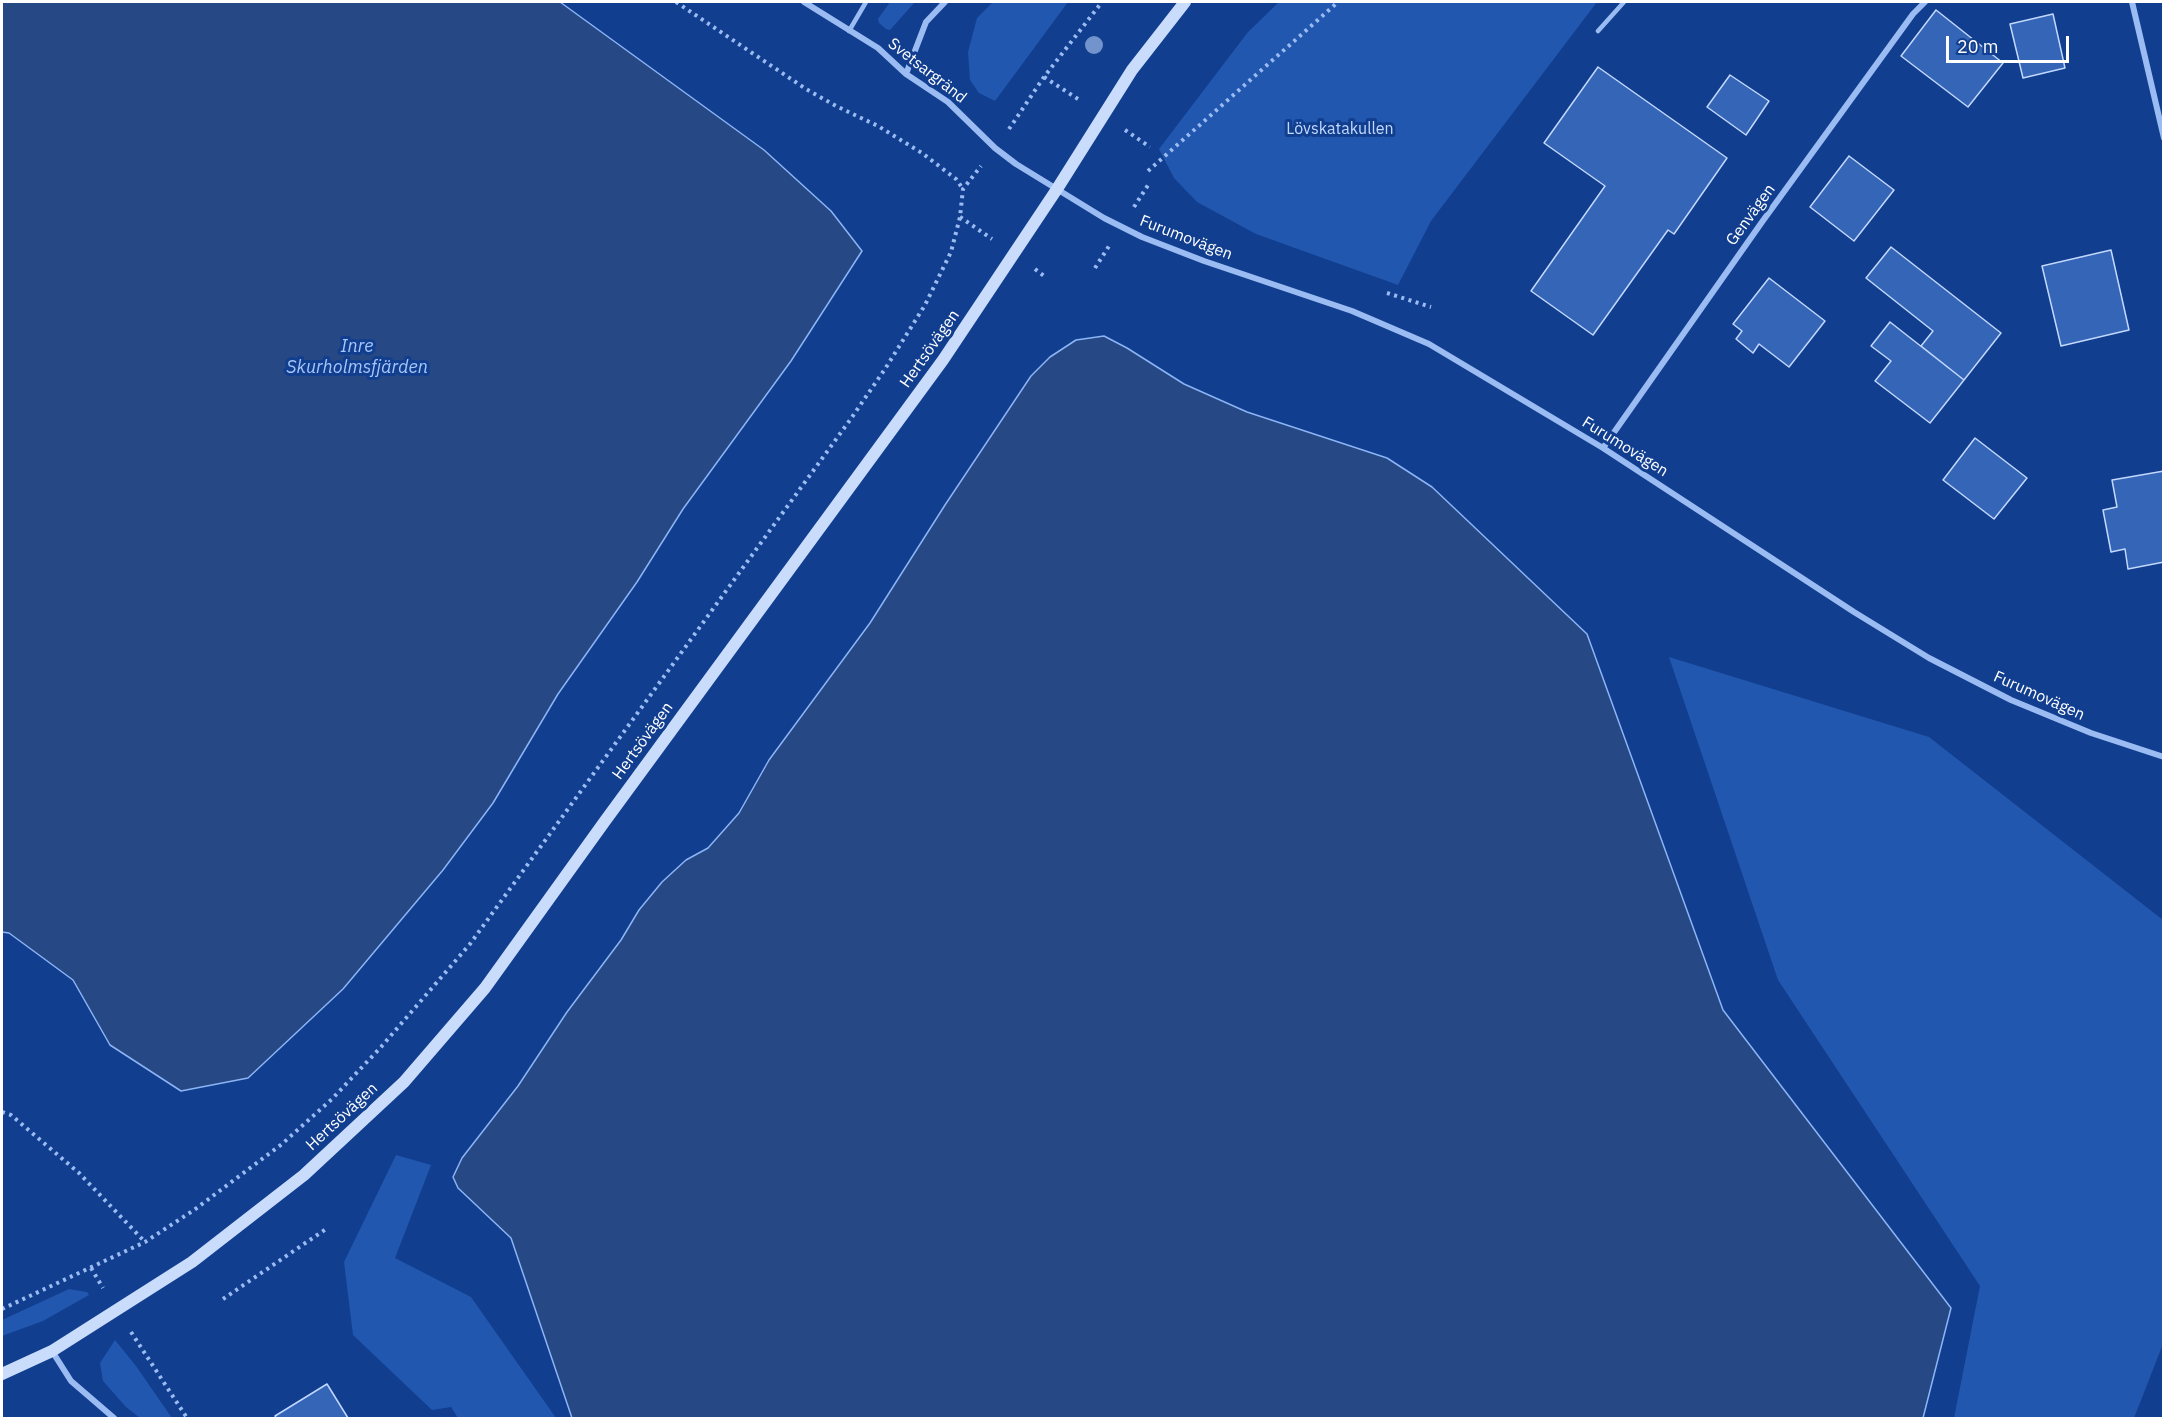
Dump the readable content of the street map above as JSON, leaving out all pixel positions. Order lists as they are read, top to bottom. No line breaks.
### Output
{"streets":{"main road":["Hertsövägen"],"street":["Svetsargränd","Genvägen","Furumovägen"]},"crossings":[["Svetsargränd","Furumovägen"],["Svetsargränd","Hertsövägen"],["Genvägen","Furumovägen"],["Furumovägen","Hertsövägen"]],"water":["Inre Skurholmsfjärden"],"parks":["Lövskatakullen"],"scale_bar":"20 m"}
